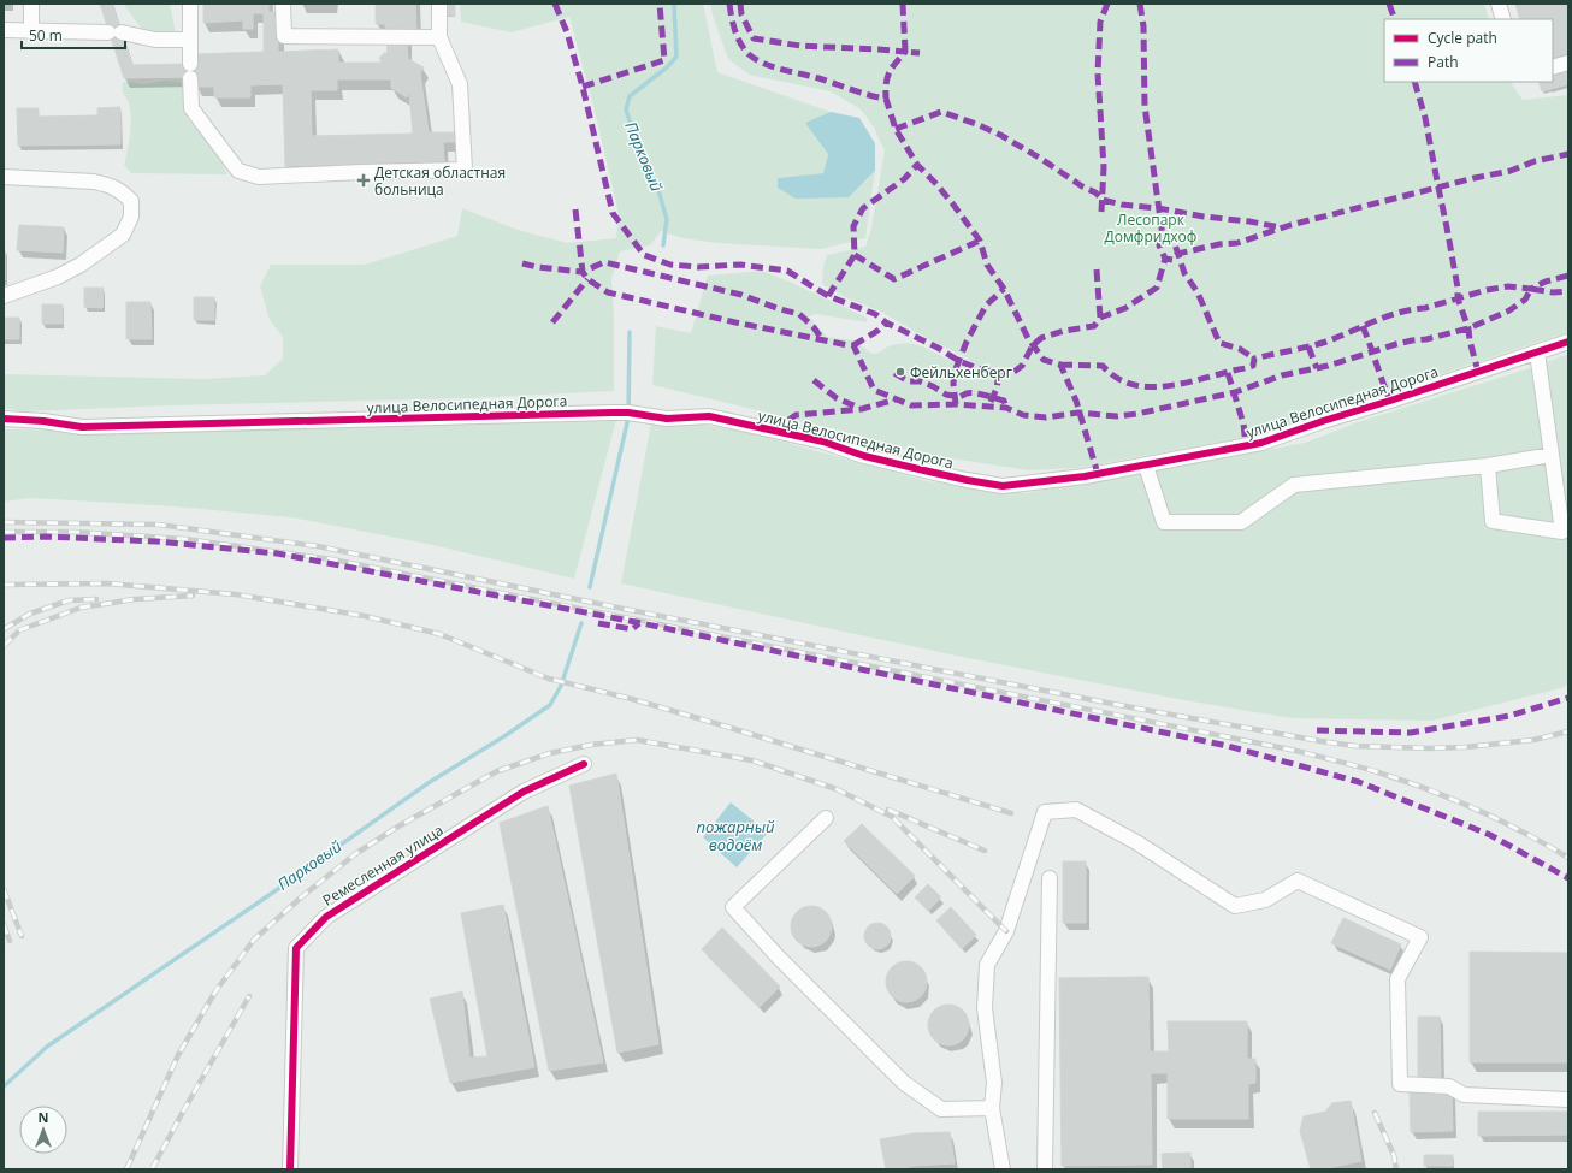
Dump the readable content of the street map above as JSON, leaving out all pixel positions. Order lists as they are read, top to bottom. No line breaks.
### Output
{"streets":{"street":["улица Велосипедная Дорога","Ремесленная улица"]},"water":["Парковый","пожарный водоём"],"parks":["Лесопарк Домфридхоф"],"places":{"health":["Детская областная больница"],"other":["Фейльхенберг"]},"legend":["Cycle path","Path"],"scale_bar":"50 m","north":"top"}
